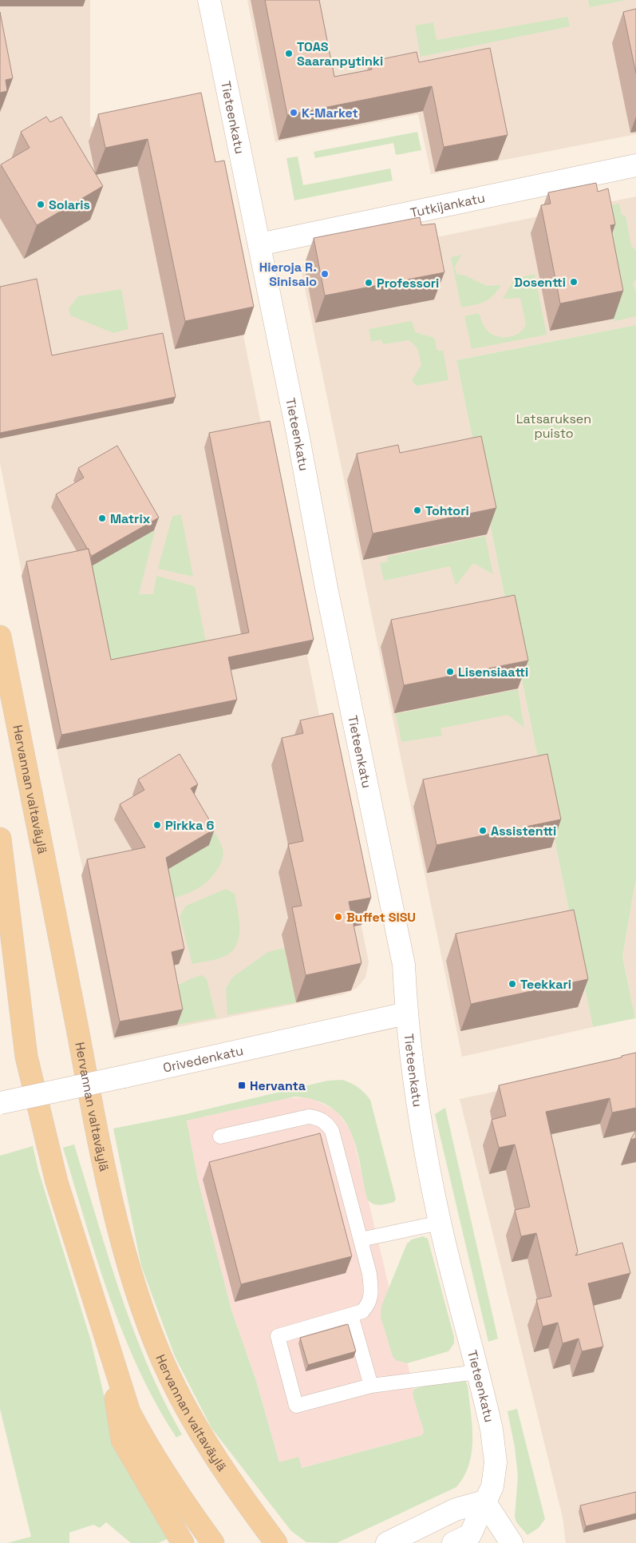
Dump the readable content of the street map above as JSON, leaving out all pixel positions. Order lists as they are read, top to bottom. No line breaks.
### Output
{"streets":{"main road":["Hervannan valtaväylä"],"street":["Tieteenkatu","Tutkijankatu","Orivedenkatu"]},"crossings":[["Tieteenkatu","Tutkijankatu"],["Tieteenkatu","Orivedenkatu"]],"parks":["Latsaruksen puisto"],"places":{"other":["TOAS Saaranpytinki","K-Market","Solaris","Hieroja R. Sinisalo","Dosentti","Professori","Tohtori","Matrix","Lisensiaatti","Pirkka 6","Assistentti","Buffet SISU","Teekkari"],"transit":["Hervanta"]}}
